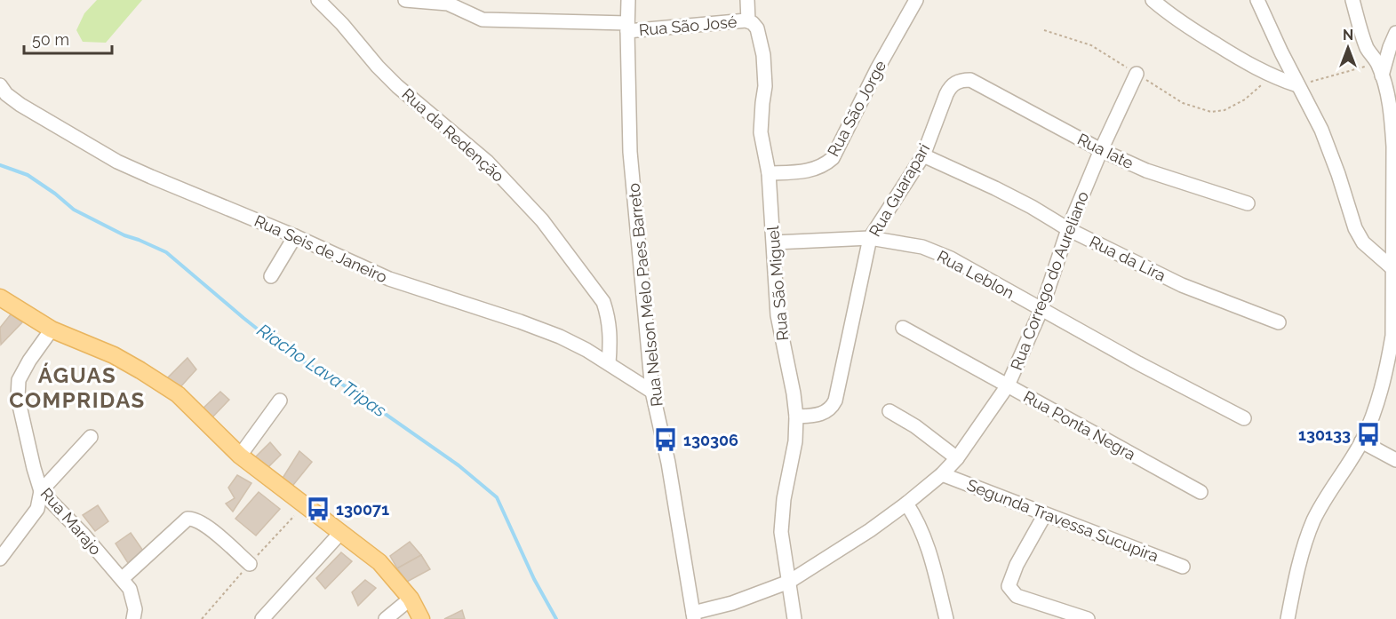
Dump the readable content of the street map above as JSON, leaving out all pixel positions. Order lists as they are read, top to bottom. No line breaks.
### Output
{"streets":{"street":["Rua São José","Rua São Jorge","Rua da Redenção","Rua Iate","Rua Guarapari","Rua Seis de Janeiro","Rua da Lira","Rua Leblon","Rua Corrego do Aureliano","Rua São Miguel","Rua Nelson Melo Paes Barreto","Rua Ponta Negra","Segunda Travessa Sucupira","Rua Marajo"]},"crossings":[["Rua São José","Rua São Miguel"],["Rua São José","Rua Nelson Melo Paes Barreto"],["Rua São Jorge","Rua São Miguel"],["Rua da Redenção","Rua Seis de Janeiro"],["Rua Iate","Rua Guarapari"],["Rua Iate","Rua Corrego do Aureliano"],["Rua Guarapari","Rua da Lira"],["Rua Guarapari","Rua Leblon"],["Rua Guarapari","Rua São Miguel"],["Rua Seis de Janeiro","Rua Nelson Melo Paes Barreto"],["Rua da Lira","Rua Corrego do Aureliano"],["Rua Leblon","Rua Corrego do Aureliano"],["Rua Leblon","Rua São Miguel"],["Rua Corrego do Aureliano","Rua São Miguel"],["Rua Corrego do Aureliano","Rua Nelson Melo Paes Barreto"],["Rua Corrego do Aureliano","Rua Ponta Negra"],["Rua Corrego do Aureliano","Segunda Travessa Sucupira"]],"districts":["ÁGUAS COMPRIDAS"],"water":["Riacho Lava Tripas"],"places":{"bus stop":["130133","130306","130071"]},"scale_bar":"50 m","north":"top"}
